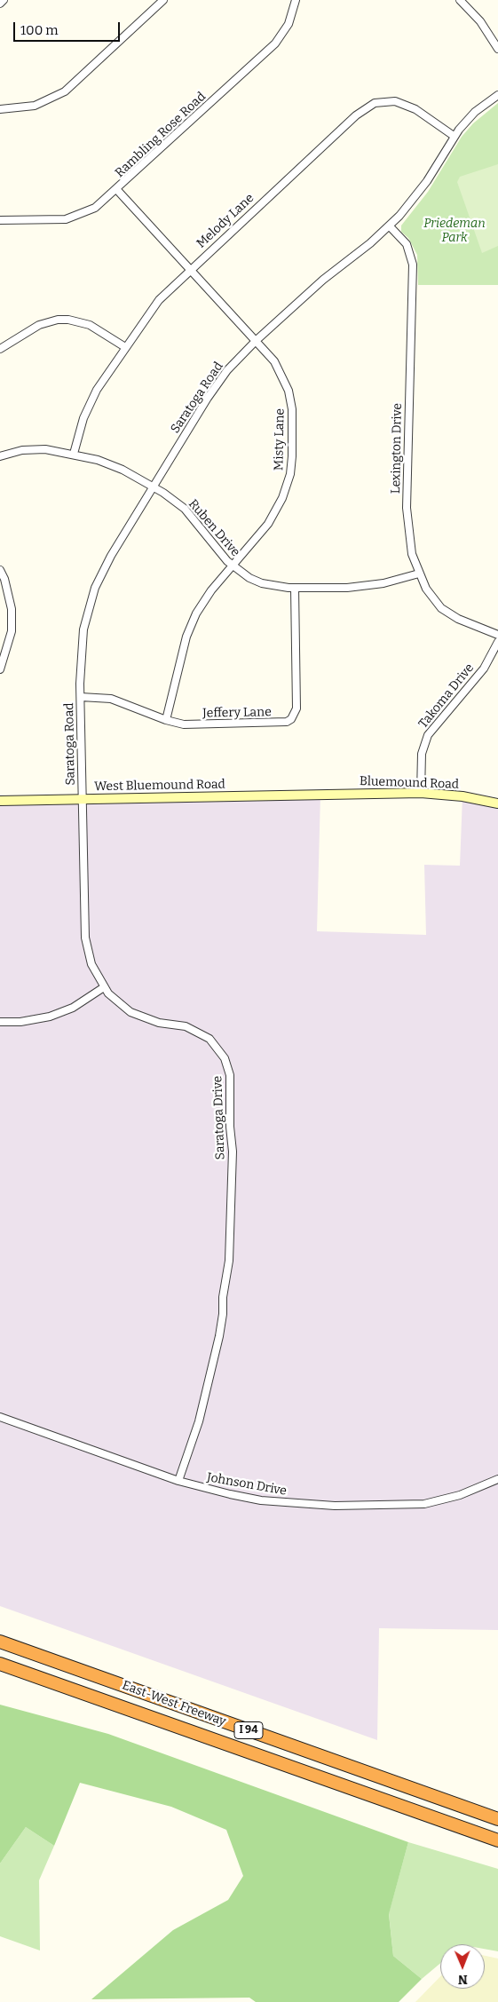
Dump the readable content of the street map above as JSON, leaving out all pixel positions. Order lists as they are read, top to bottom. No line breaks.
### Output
{"streets":{"highway":["East-West Freeway","I 94"],"main road":["Bluemound Road","West Bluemound Road"],"street":["Rambling Rose Road","Melody Lane","Saratoga Road","Misty Lane","Lexington Drive","Ruben Drive","Takoma Drive","Jeffery Lane","Saratoga Drive","Johnson Drive"]},"crossings":[["Rambling Rose Road","Misty Lane"],["Melody Lane","Saratoga Road"],["Melody Lane","Misty Lane"],["Melody Lane","Ruben Drive"],["Saratoga Road","Misty Lane"],["Saratoga Road","Lexington Drive"],["Saratoga Road","Ruben Drive"],["Saratoga Road","Jeffery Lane"],["Saratoga Road","West Bluemound Road"],["Saratoga Road","Saratoga Drive"],["Misty Lane","Ruben Drive"],["Misty Lane","Jeffery Lane"],["Lexington Drive","Ruben Drive"],["Ruben Drive","Jeffery Lane"],["Takoma Drive","Bluemound Road"],["Bluemound Road","West Bluemound Road"],["West Bluemound Road","Saratoga Drive"],["Saratoga Drive","Johnson Drive"]],"parks":["Priedeman Park"],"scale_bar":"100 m","north":"bottom"}
